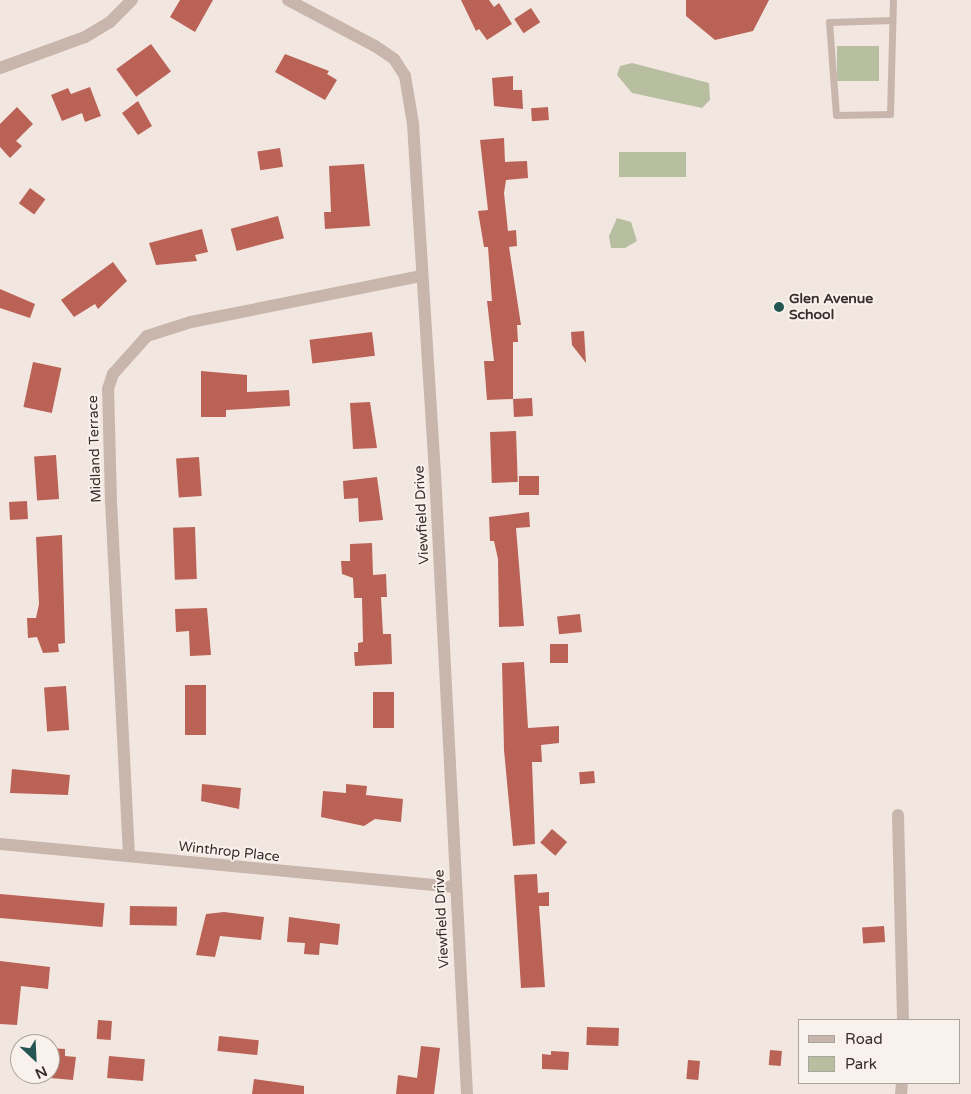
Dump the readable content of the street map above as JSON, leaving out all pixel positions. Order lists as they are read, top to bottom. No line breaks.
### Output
{"streets":{"street":["Midland Terrace","Viewfield Drive","Winthrop Place"]},"crossings":[["Midland Terrace","Viewfield Drive"],["Midland Terrace","Winthrop Place"],["Viewfield Drive","Winthrop Place"]],"places":["Glen Avenue School"],"legend":["Road","Park"],"north":"bottom right"}
